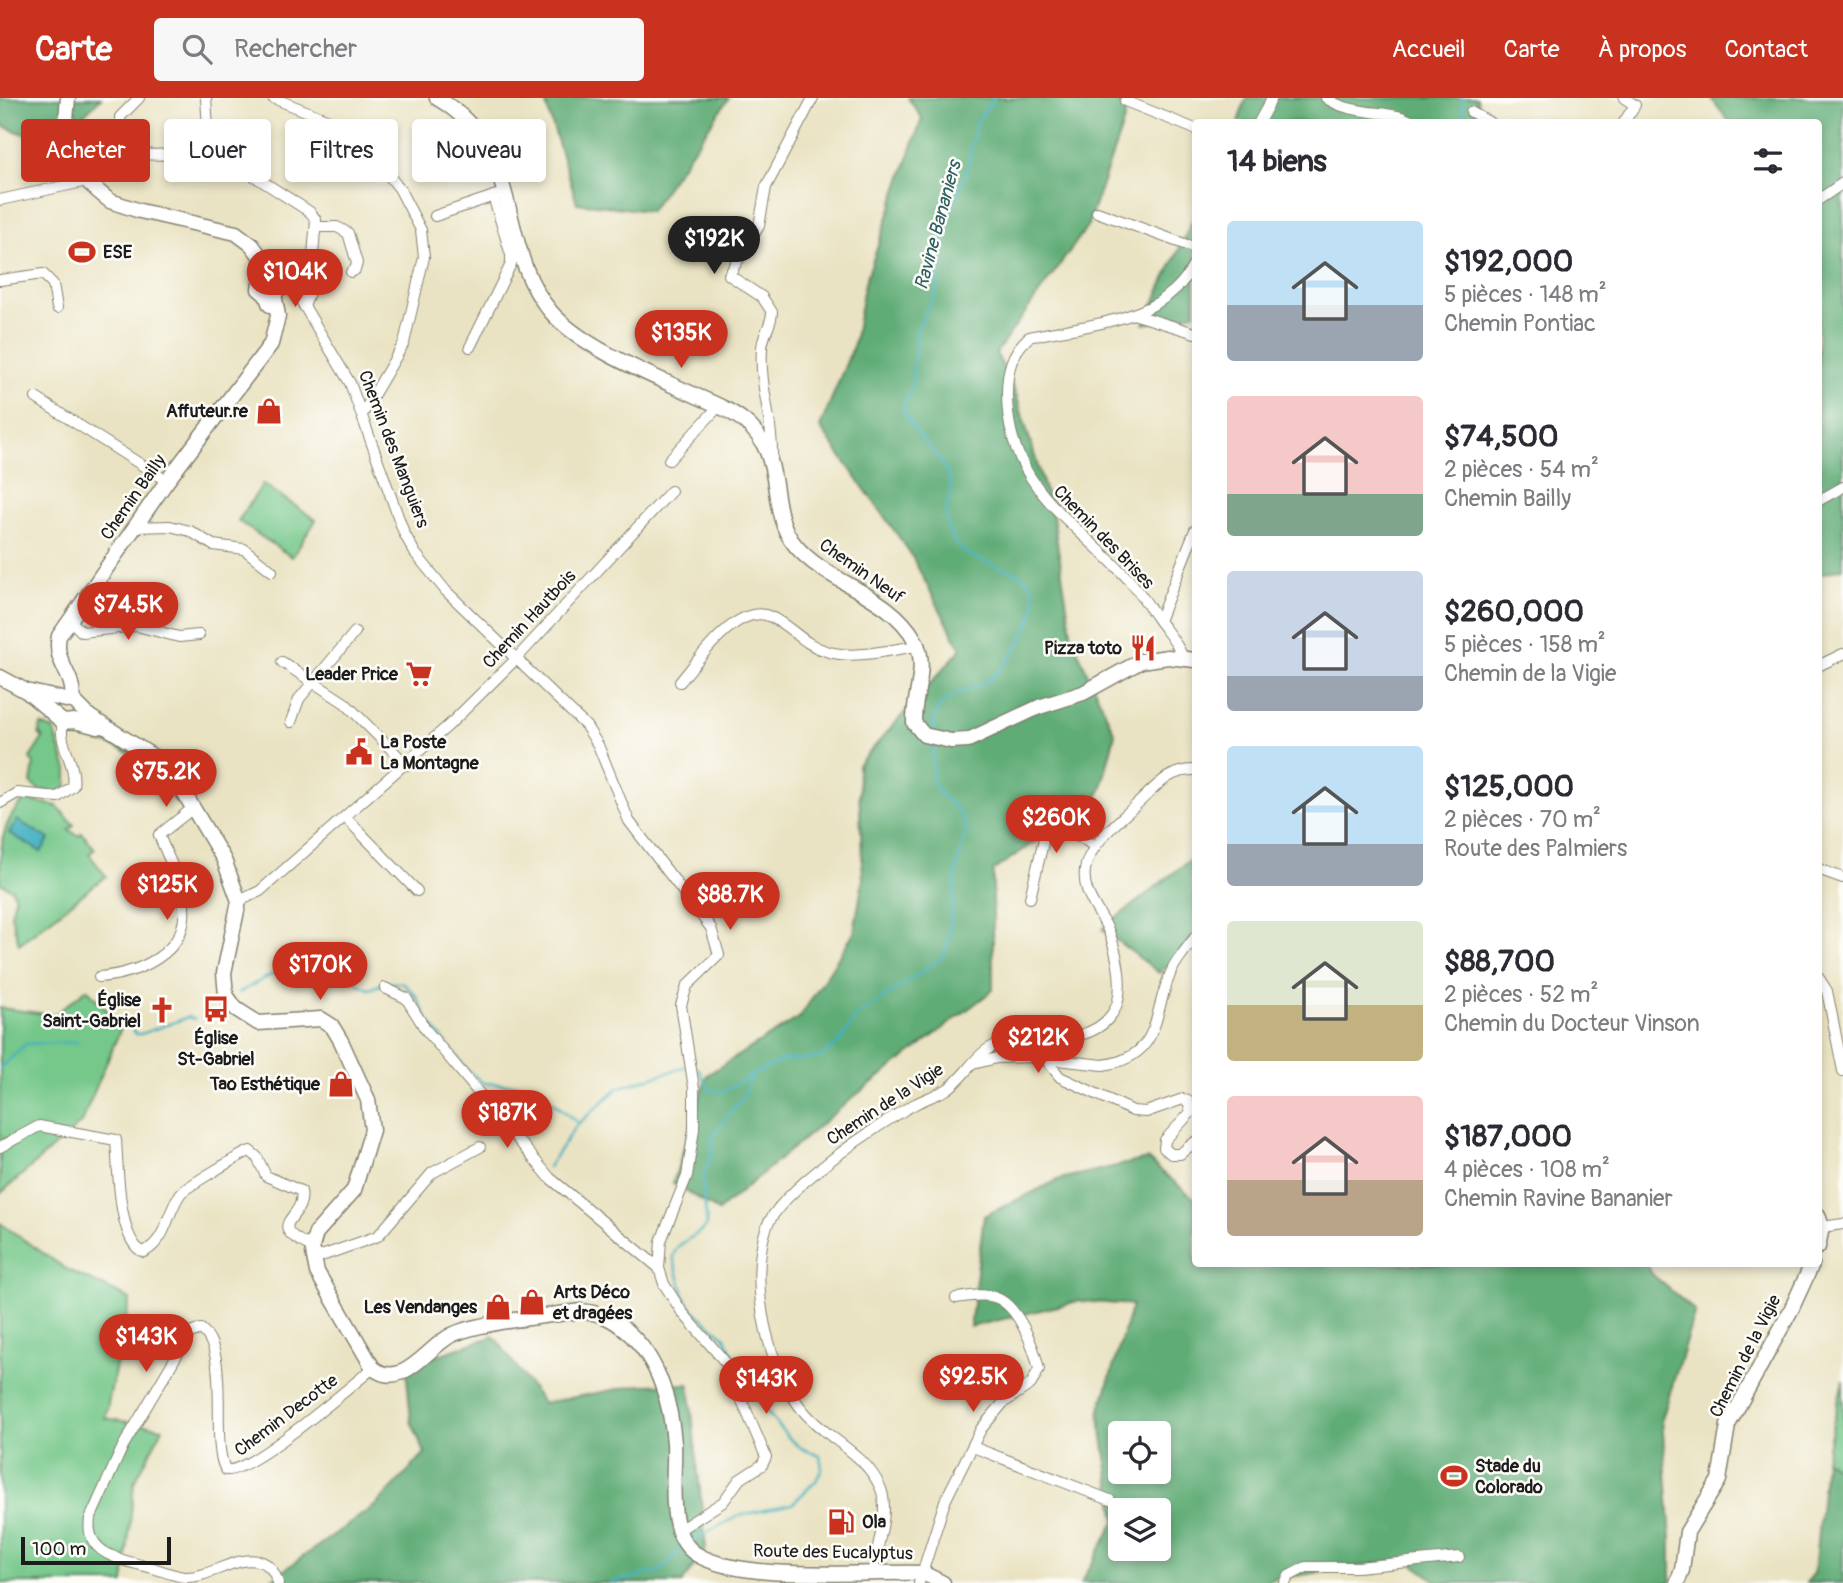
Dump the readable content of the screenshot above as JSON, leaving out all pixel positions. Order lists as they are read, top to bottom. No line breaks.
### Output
{"streets":{"street":["Chemin des Manguiers","Chemin Bailly","Chemin des Brises","Chemin Neuf","Chemin Hautbois","Chemin de la Vigie","Chemin Decotte","Route des Eucalyptus"]},"crossings":[["Chemin des Manguiers","Chemin Bailly"],["Chemin des Manguiers","Chemin Hautbois"],["Chemin de la Vigie","Route des Eucalyptus"]],"water":["Ravine Bananiers"],"places":{"sports":["ESE","Stade du Colorado"],"shop":["Affuteur.re","Tao Esthétique","Arts Déco et dragées","Les Vendanges"],"restaurant":["Pizza toto"],"supermarket":["Leader Price"],"public building":["La Poste La Montagne"],"bus stop":["Église St-Gabriel"],"church":["Église Saint-Gabriel"],"fuel station":["Ola"]},"scale_bar":"100 m","page":{"header":"Carte","search":"Rechercher","nav":["Accueil","Carte","À propos","Contact"],"chip":["Acheter","Louer","Filtres","Nouveau"],"heading":"14 biens","list":[{"name":"$192,000","note":"5 pièces · 148 m² · Chemin Pontiac"},{"name":"$74,500","note":"2 pièces · 54 m² · Chemin Bailly"},{"name":"$260,000","note":"5 pièces · 158 m² · Chemin de la Vigie"},{"name":"$125,000","note":"2 pièces · 70 m² · Route des Palmiers"},{"name":"$88,700","note":"2 pièces · 52 m² · Chemin du Docteur Vinson"},{"name":"$187,000","note":"4 pièces · 108 m² · Chemin Ravine Bananier"}],"price":["$192K","$104K","$135K","$74.5K","$75.2K","$260K","$125K","$88.7K","$170K","$212K","$187K","$143K","$92.5K","$143K"],"scale":"100 m"}}
